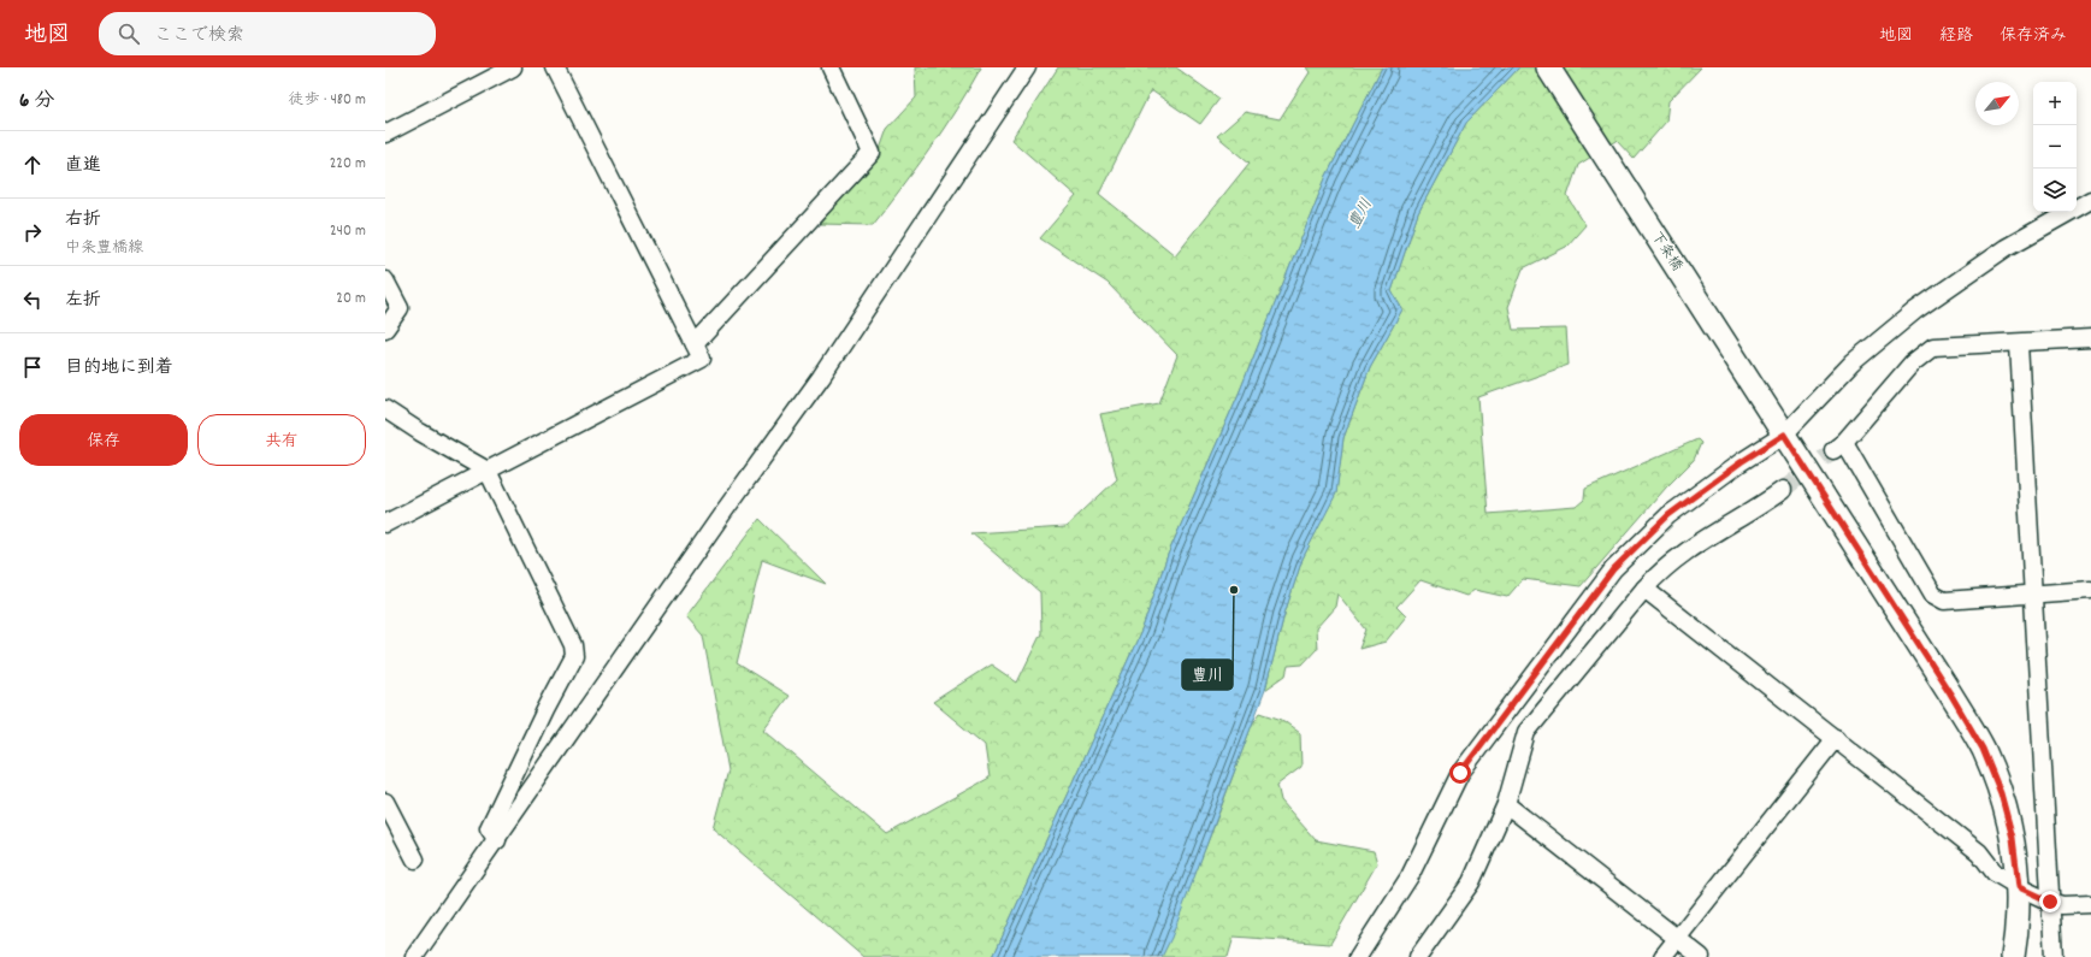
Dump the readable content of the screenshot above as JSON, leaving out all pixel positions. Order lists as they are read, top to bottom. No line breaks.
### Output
{"streets":{"main road":["下条橋"]},"water":["豊川"],"places":["豊川"],"north":"top right","page":{"header":"地図","search":"ここで検索","nav":["地図","経路","保存済み"],"heading":["6 分","徒歩 · 480 m"],"map_buttons":["+","−"],"list":[["直進","220 m"],["右折","中条豊橋線","240 m"],["左折","20 m"],"目的地に到着"],"buttons":["保存","共有"]}}
